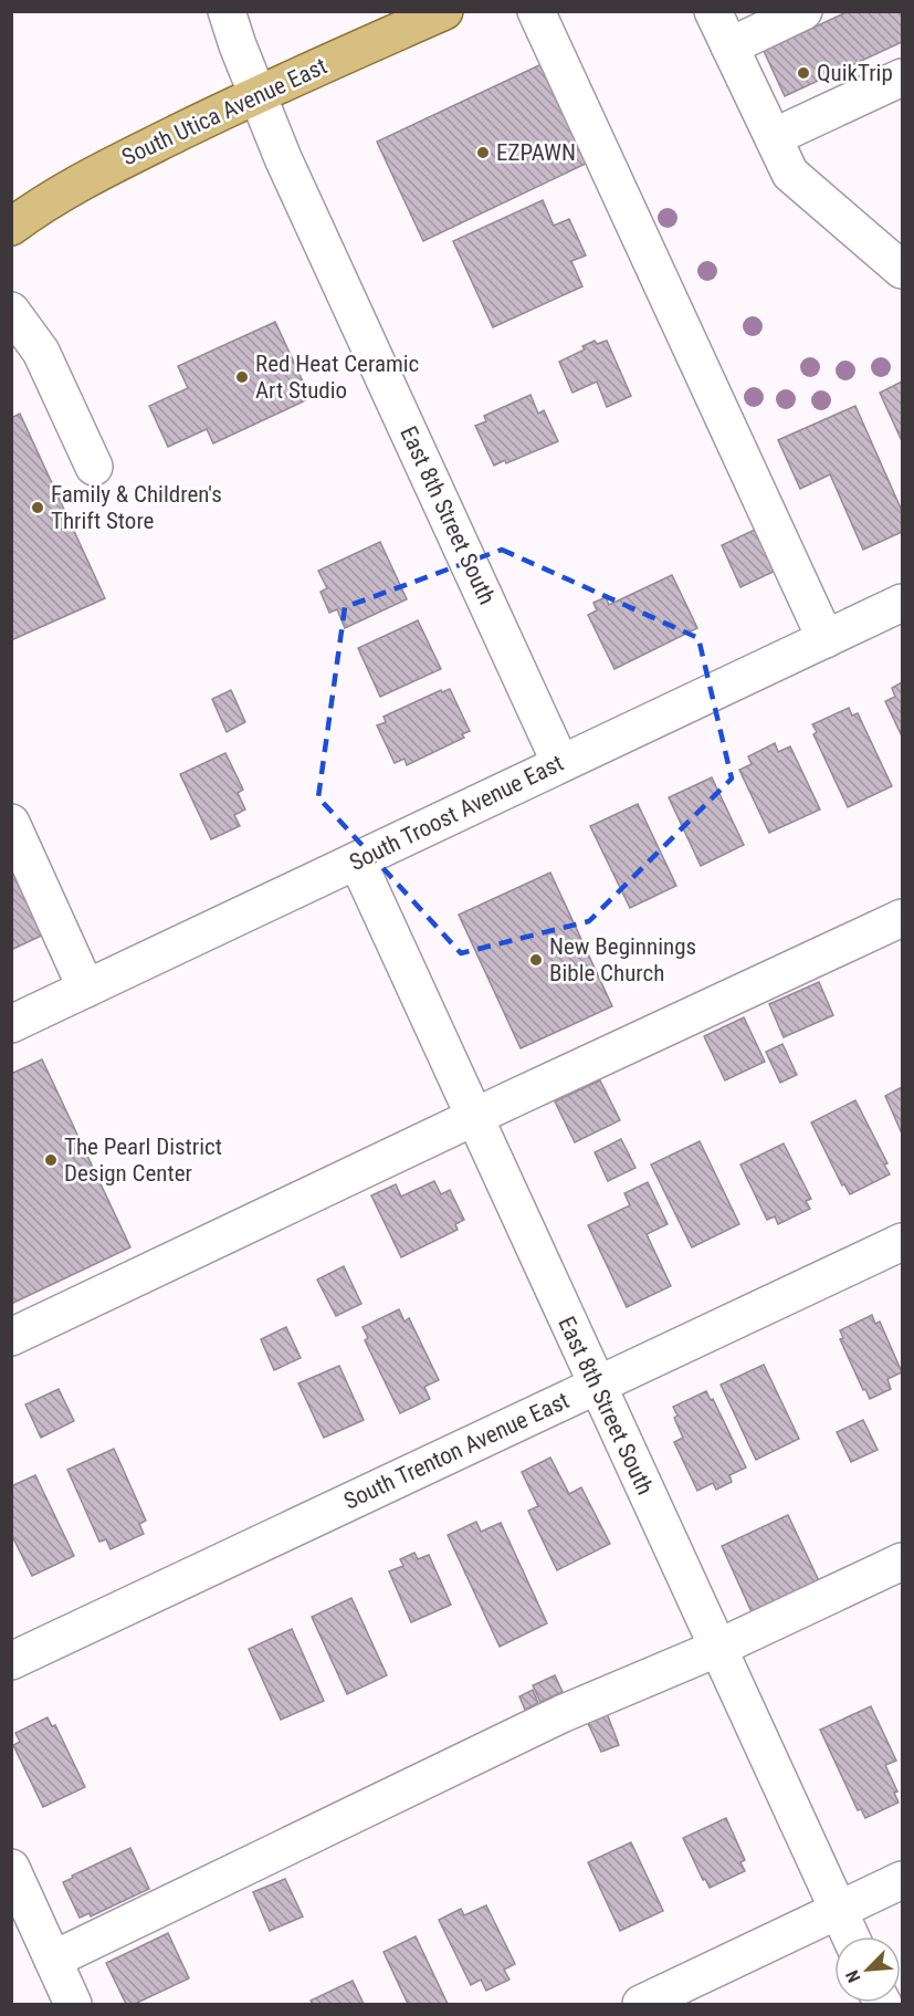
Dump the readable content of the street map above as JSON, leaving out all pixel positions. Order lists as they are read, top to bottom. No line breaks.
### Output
{"streets":{"main road":["South Utica Avenue East"],"street":["East 8th Street South","South Troost Avenue East","South Trenton Avenue East"]},"crossings":[["South Utica Avenue East","East 8th Street South"],["East 8th Street South","South Troost Avenue East"],["East 8th Street South","South Trenton Avenue East"]],"places":["QuikTrip","EZPAWN","Red Heat Ceramic Art Studio","Family & Children's Thrift Store","New Beginnings Bible Church","The Pearl District Design Center"],"north":"bottom left"}
